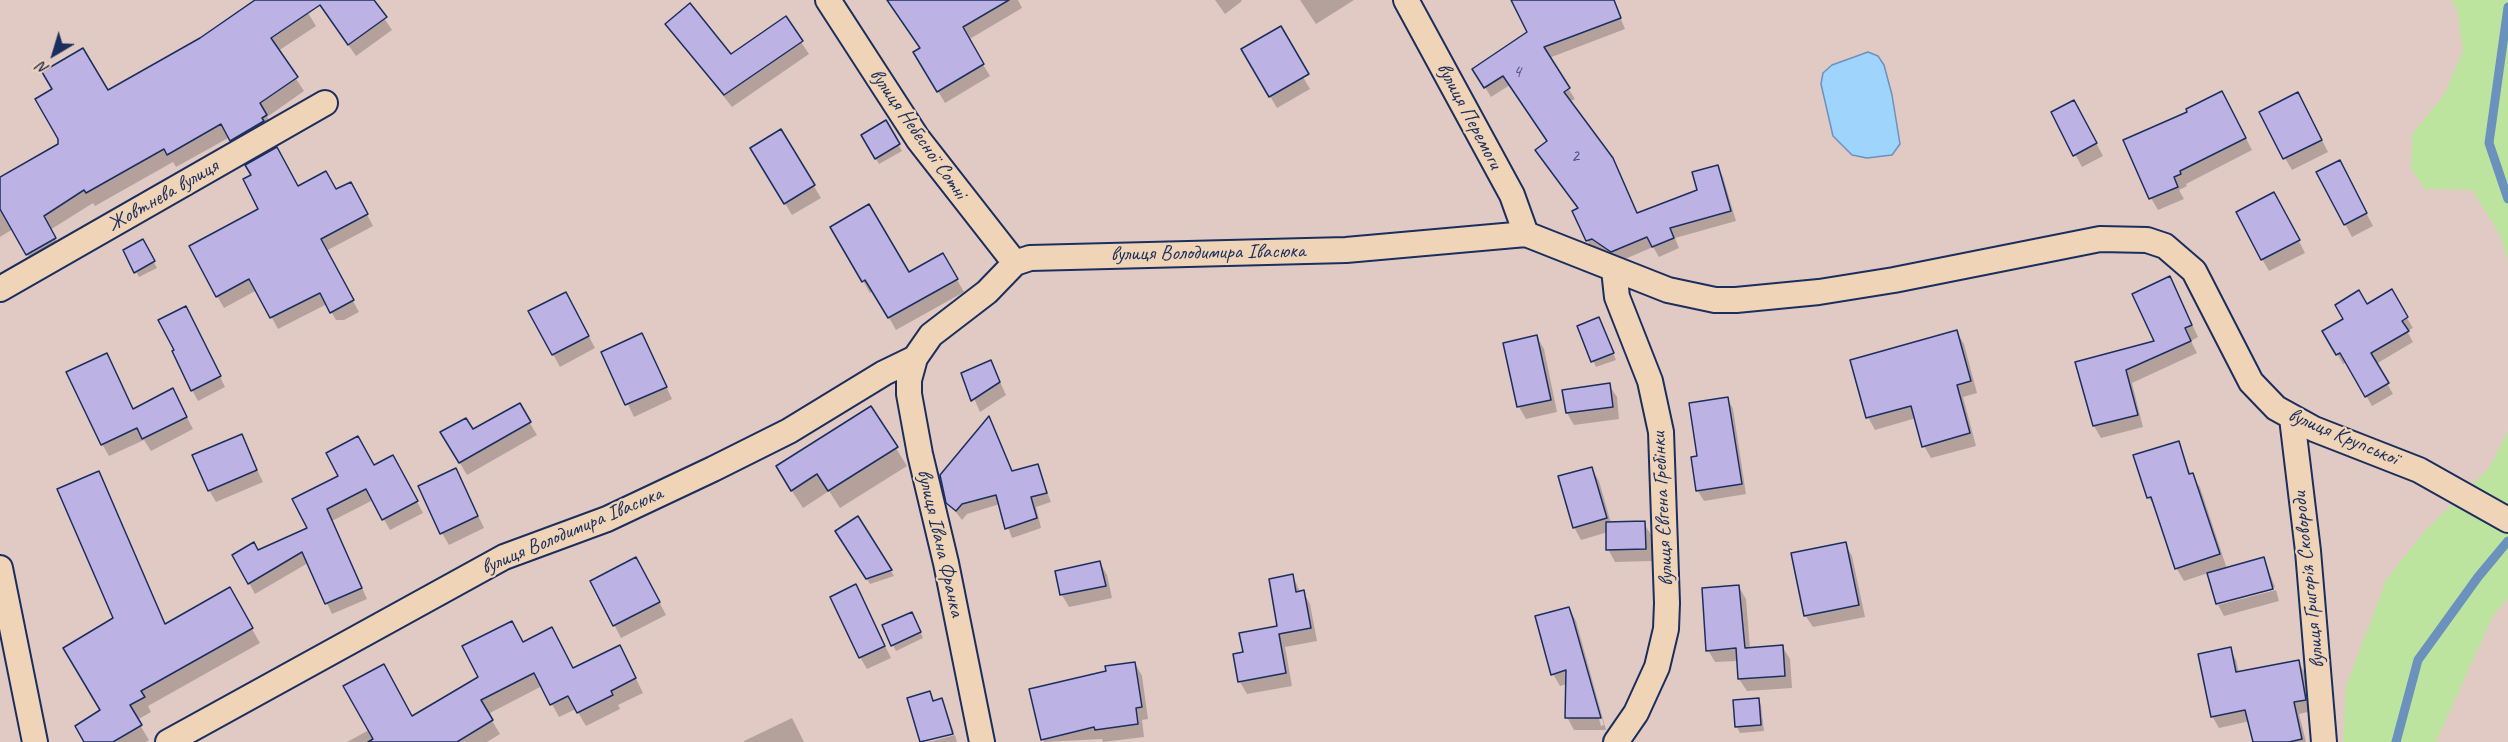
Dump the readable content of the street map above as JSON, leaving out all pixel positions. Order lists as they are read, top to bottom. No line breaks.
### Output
{"streets":{"street":["вулиця Перемоги","вулиця Небесної Сотні","Жовтнева вулиця","вулиця Володимира Івасюка","вулиця Крупської","вулиця Євгена Гребінки","вулиця Івана Франка","вулиця Григорія Сковороди"]},"crossings":[["вулиця Перемоги","вулиця Володимира Івасюка"],["вулиця Небесної Сотні","вулиця Володимира Івасюка"],["вулиця Володимира Івасюка","вулиця Івана Франка"],["вулиця Крупської","вулиця Євгена Гребінки"],["вулиця Крупської","вулиця Григорія Сковороди"]],"house_numbers":["4","2"],"north":"bottom left"}
